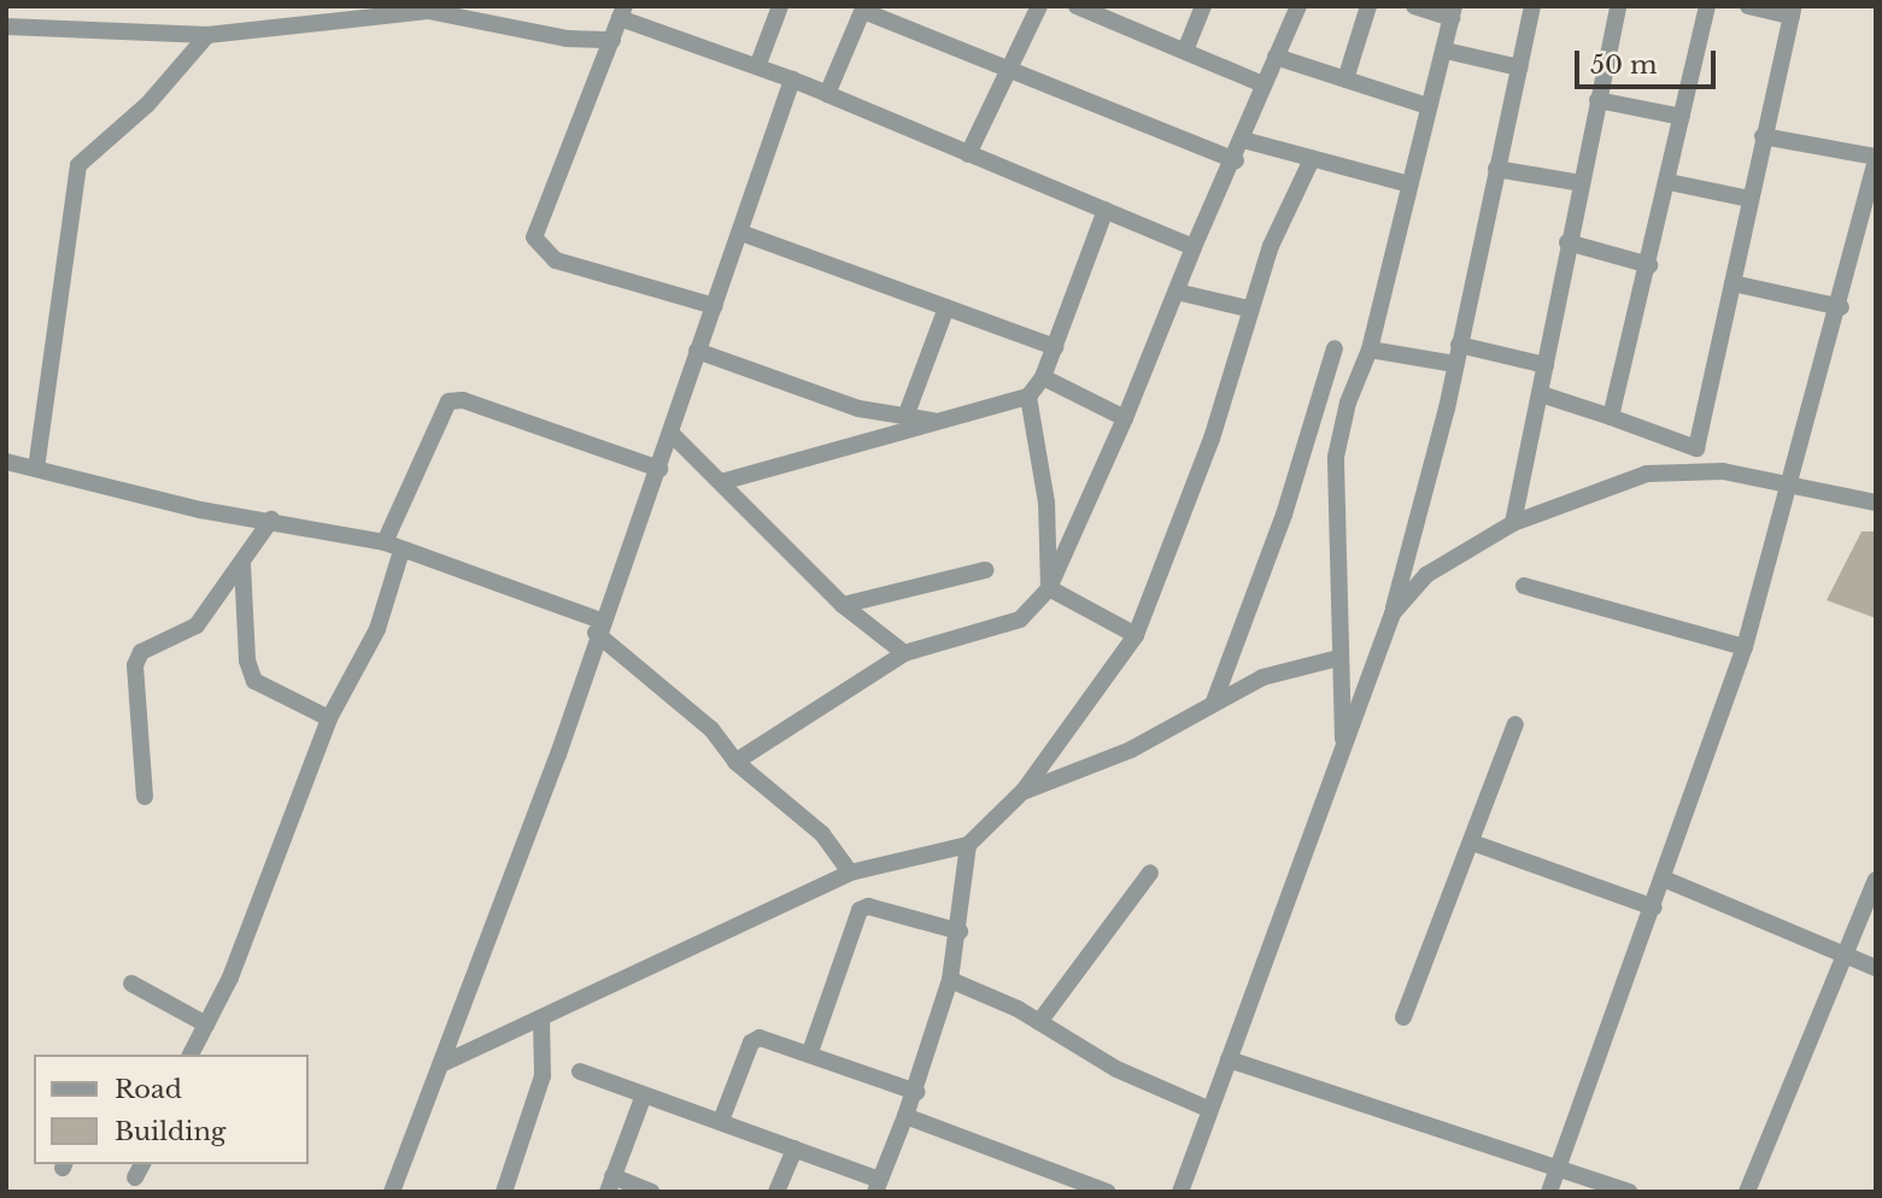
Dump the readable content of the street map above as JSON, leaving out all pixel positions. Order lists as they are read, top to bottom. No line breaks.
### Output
{"legend":["Road","Building"],"scale_bar":"50 m"}
